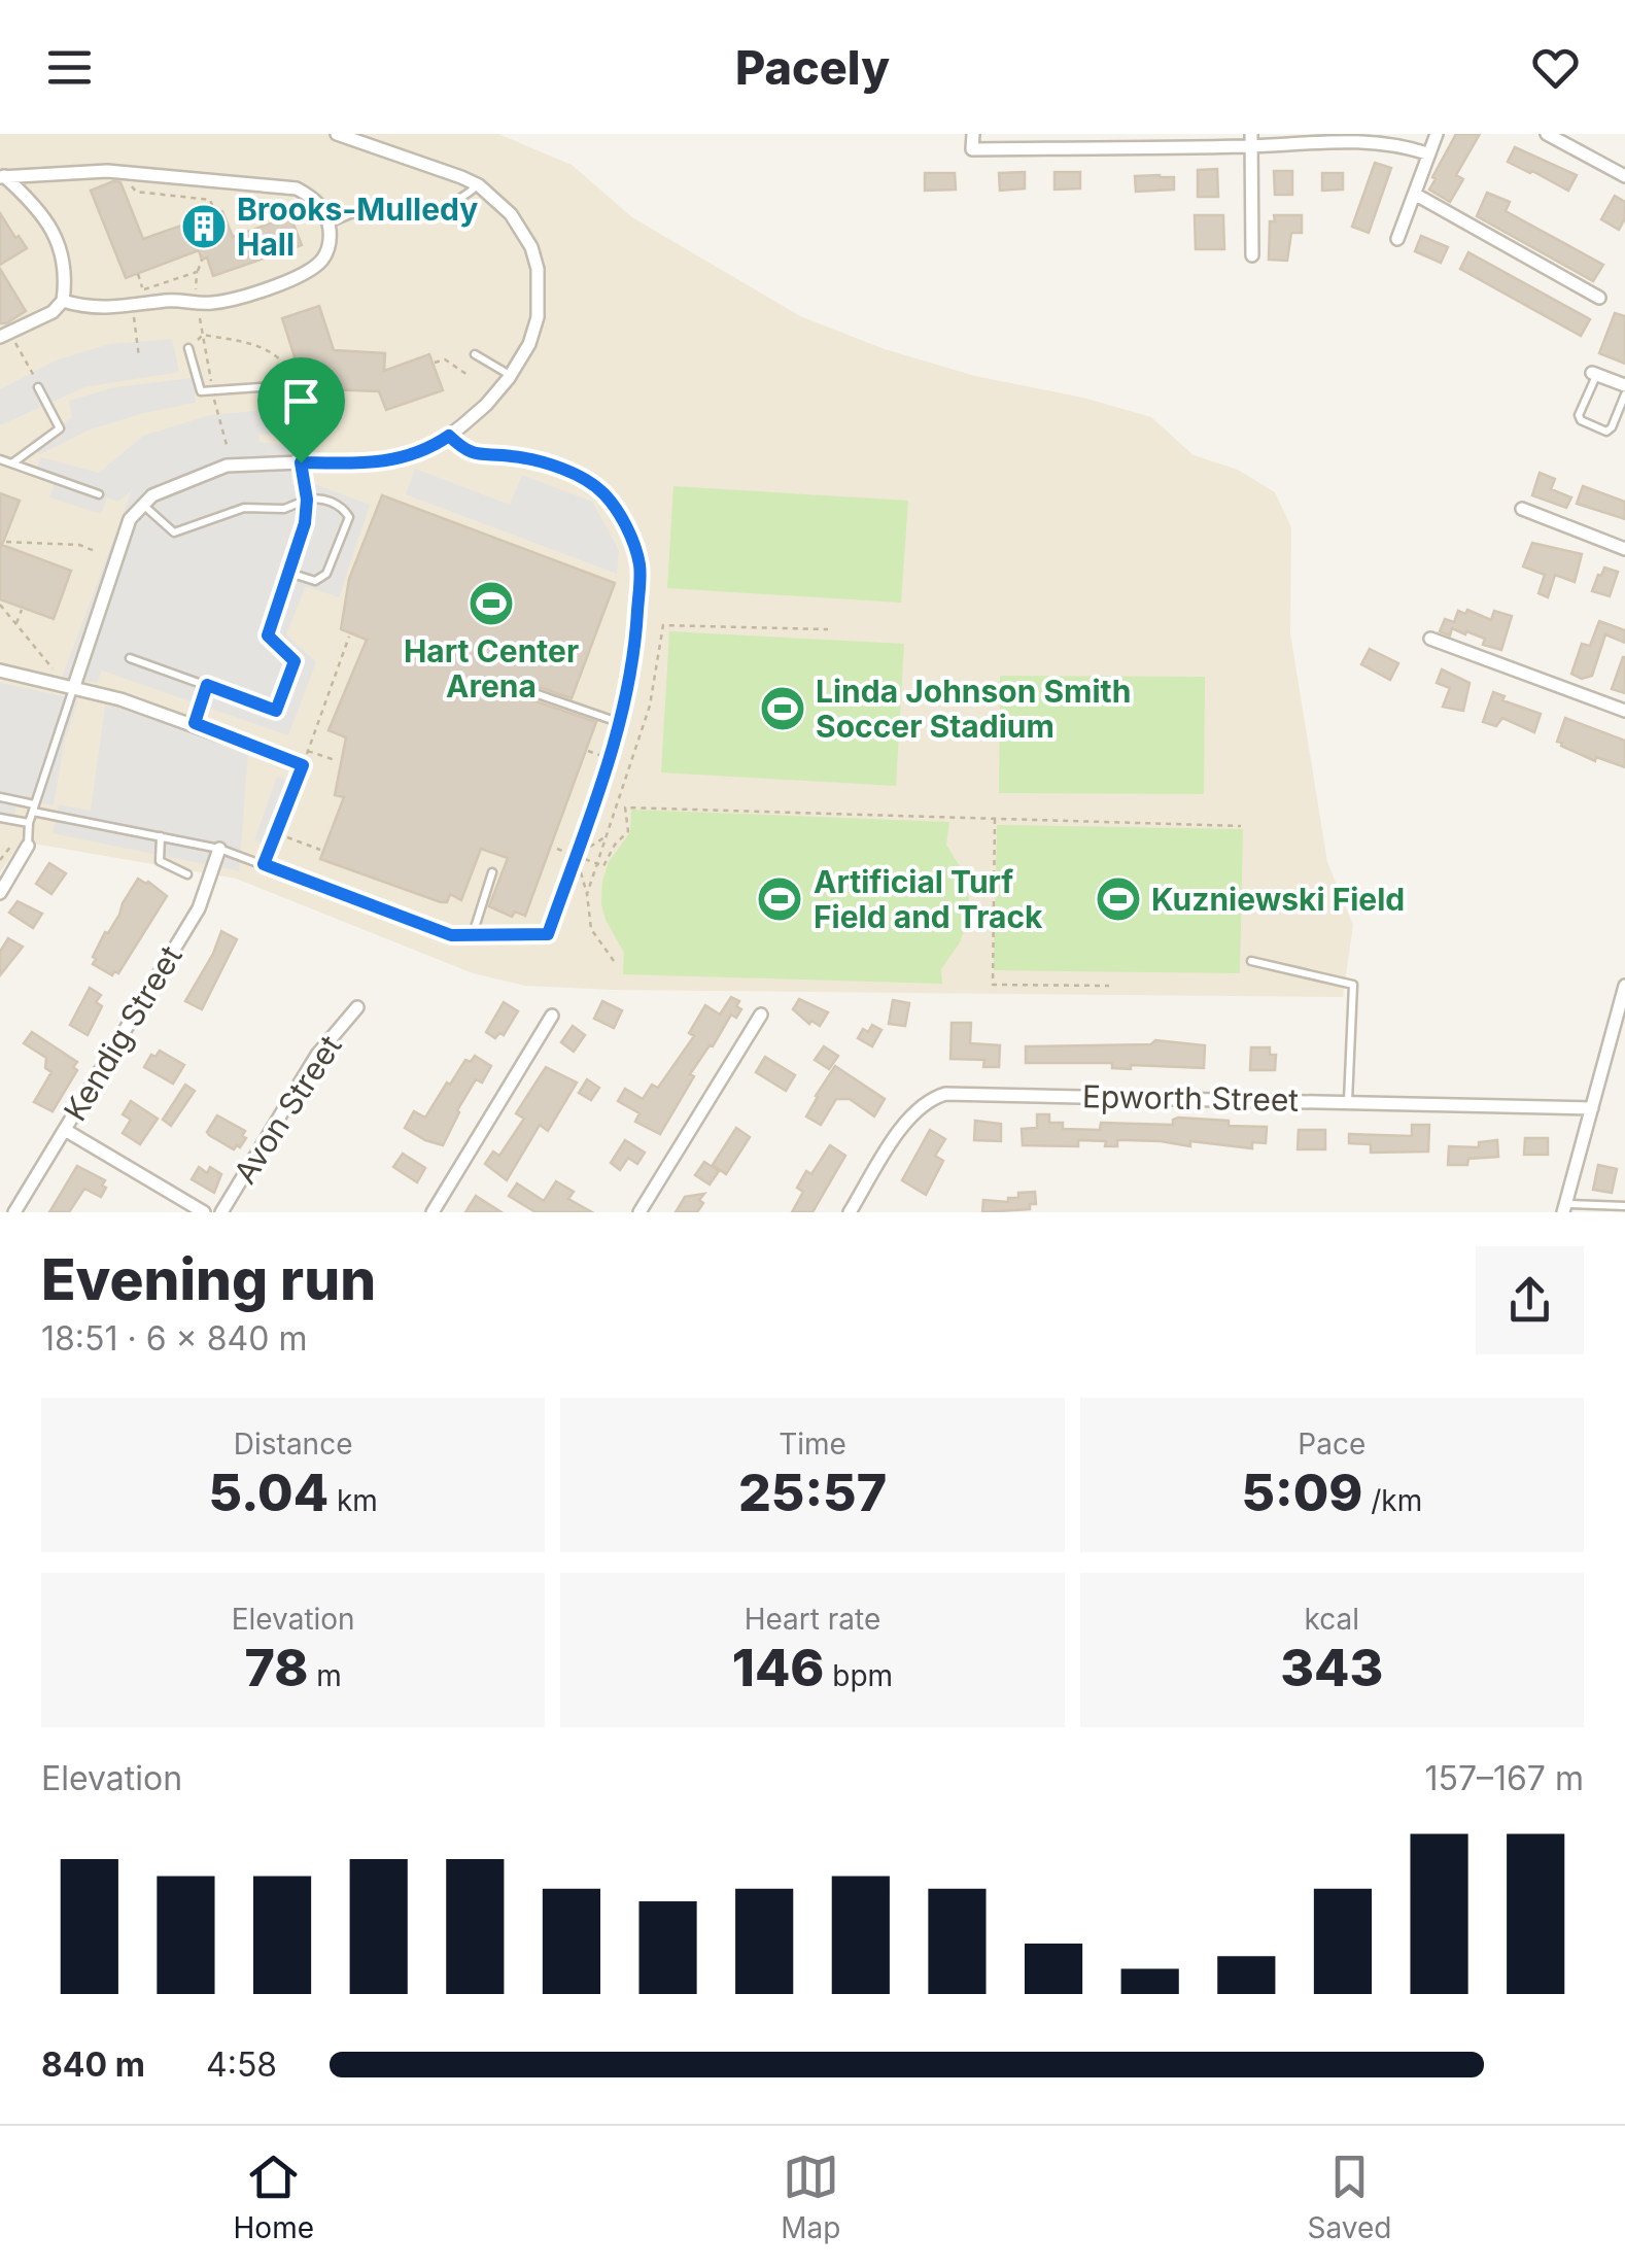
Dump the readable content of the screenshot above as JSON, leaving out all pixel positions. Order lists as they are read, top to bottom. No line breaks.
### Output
{"streets":{"street":["Kendig Street","Epworth Street","Avon Street"]},"places":{"building":["Brooks-Mulledy Hall"],"sports":["Hart Center Arena","Linda Johnson Smith Soccer Stadium","Artificial Turf Field and Track","Kuzniewski Field"]},"page":{"header":"Pacely","heading":["Evening run","18:51 · 6 × 840 m"],"stats":[["Distance","5.04 km"],["Time","25:57"],["Pace","5:09 /km"],["Elevation","78 m"],["Heart rate","146 bpm"],["kcal","343"]],"chart":["Elevation","157–167 m"],"list":[{"name":"840 m","note":"4:58"}],"tabs":["Home","Map","Saved"]}}
